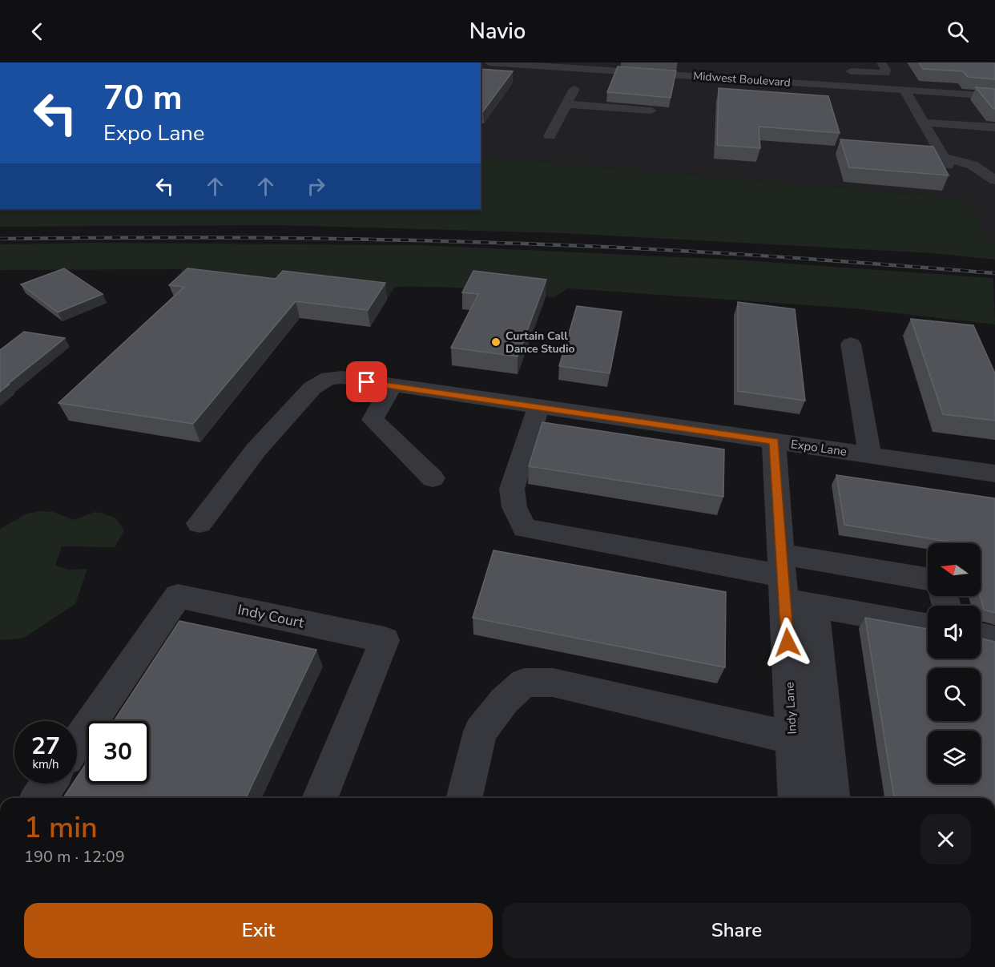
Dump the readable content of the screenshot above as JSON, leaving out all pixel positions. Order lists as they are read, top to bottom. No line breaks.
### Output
{"streets":{"street":["Midwest Boulevard","Expo Lane","Indy Court","Indy Lane"]},"crossings":[["Expo Lane","Indy Lane"]],"places":["Curtain Call Dance Studio"],"north":"left","page":{"header":"Navio","turn":["70 m","Expo Lane"],"speed":"27 km/h","limit":"30","heading":["1 min","190 m · 12:09"],"buttons":["Exit","Share"]}}
